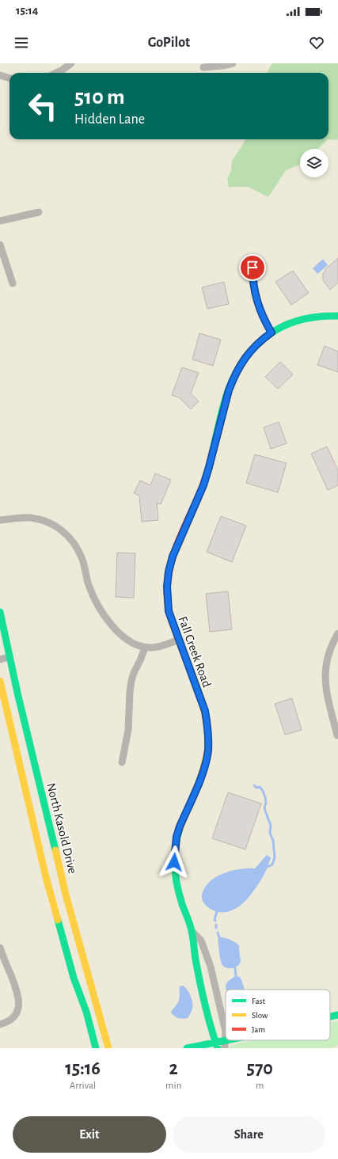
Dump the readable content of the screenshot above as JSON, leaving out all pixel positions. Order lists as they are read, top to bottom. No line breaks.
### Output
{"streets":{"street":["Fall Creek Road","North Kasold Drive"]},"legend":["Fast","Slow","Jam"],"page":{"status":"15:14","header":"GoPilot","turn":["510 m","Hidden Lane"],"eta":["15:16","Arrival","2","min","570","m"],"buttons":["Exit","Share"]}}
